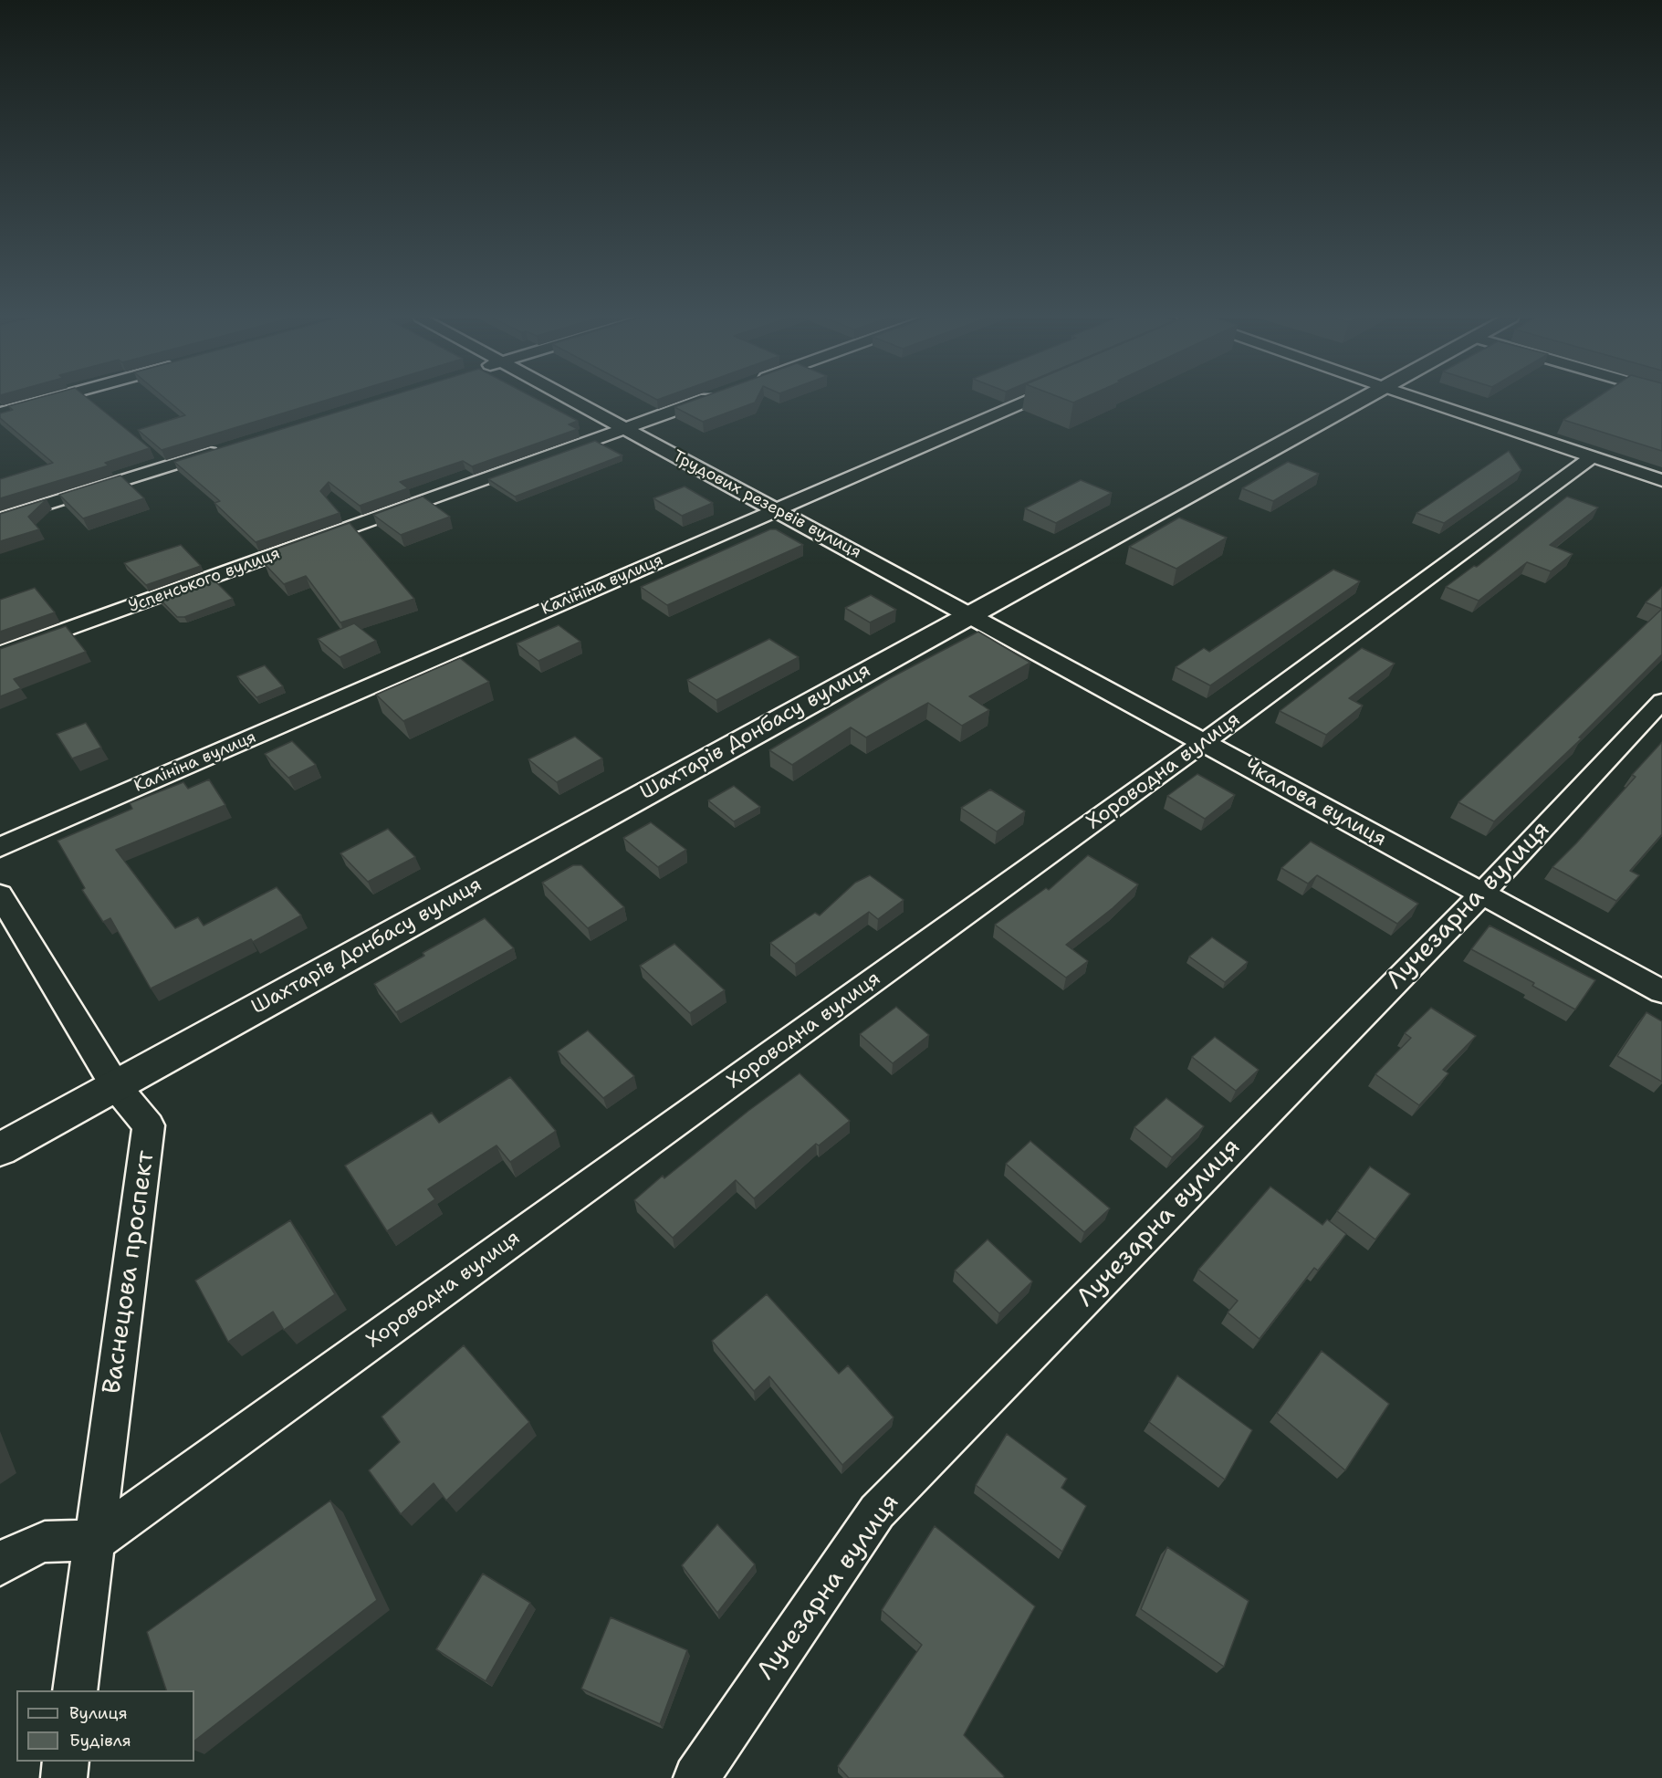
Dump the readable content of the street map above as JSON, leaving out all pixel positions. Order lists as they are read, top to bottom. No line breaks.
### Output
{"streets":{"street":["Трудових резервів вулиця","Успенського вулиця","Калініна вулиця","Шахтарів Донбасу вулиця","Хороводна вулиця","Чкалова вулиця","Лучезарна вулиця","Васнецова проспект"]},"crossings":[["Трудових резервів вулиця","Успенського вулиця"],["Трудових резервів вулиця","Калініна вулиця"],["Трудових резервів вулиця","Шахтарів Донбасу вулиця"],["Трудових резервів вулиця","Чкалова вулиця"],["Шахтарів Донбасу вулиця","Чкалова вулиця"],["Шахтарів Донбасу вулиця","Васнецова проспект"],["Хороводна вулиця","Чкалова вулиця"],["Хороводна вулиця","Васнецова проспект"],["Чкалова вулиця","Лучезарна вулиця"]],"legend":["Вулиця","Будівля"]}
